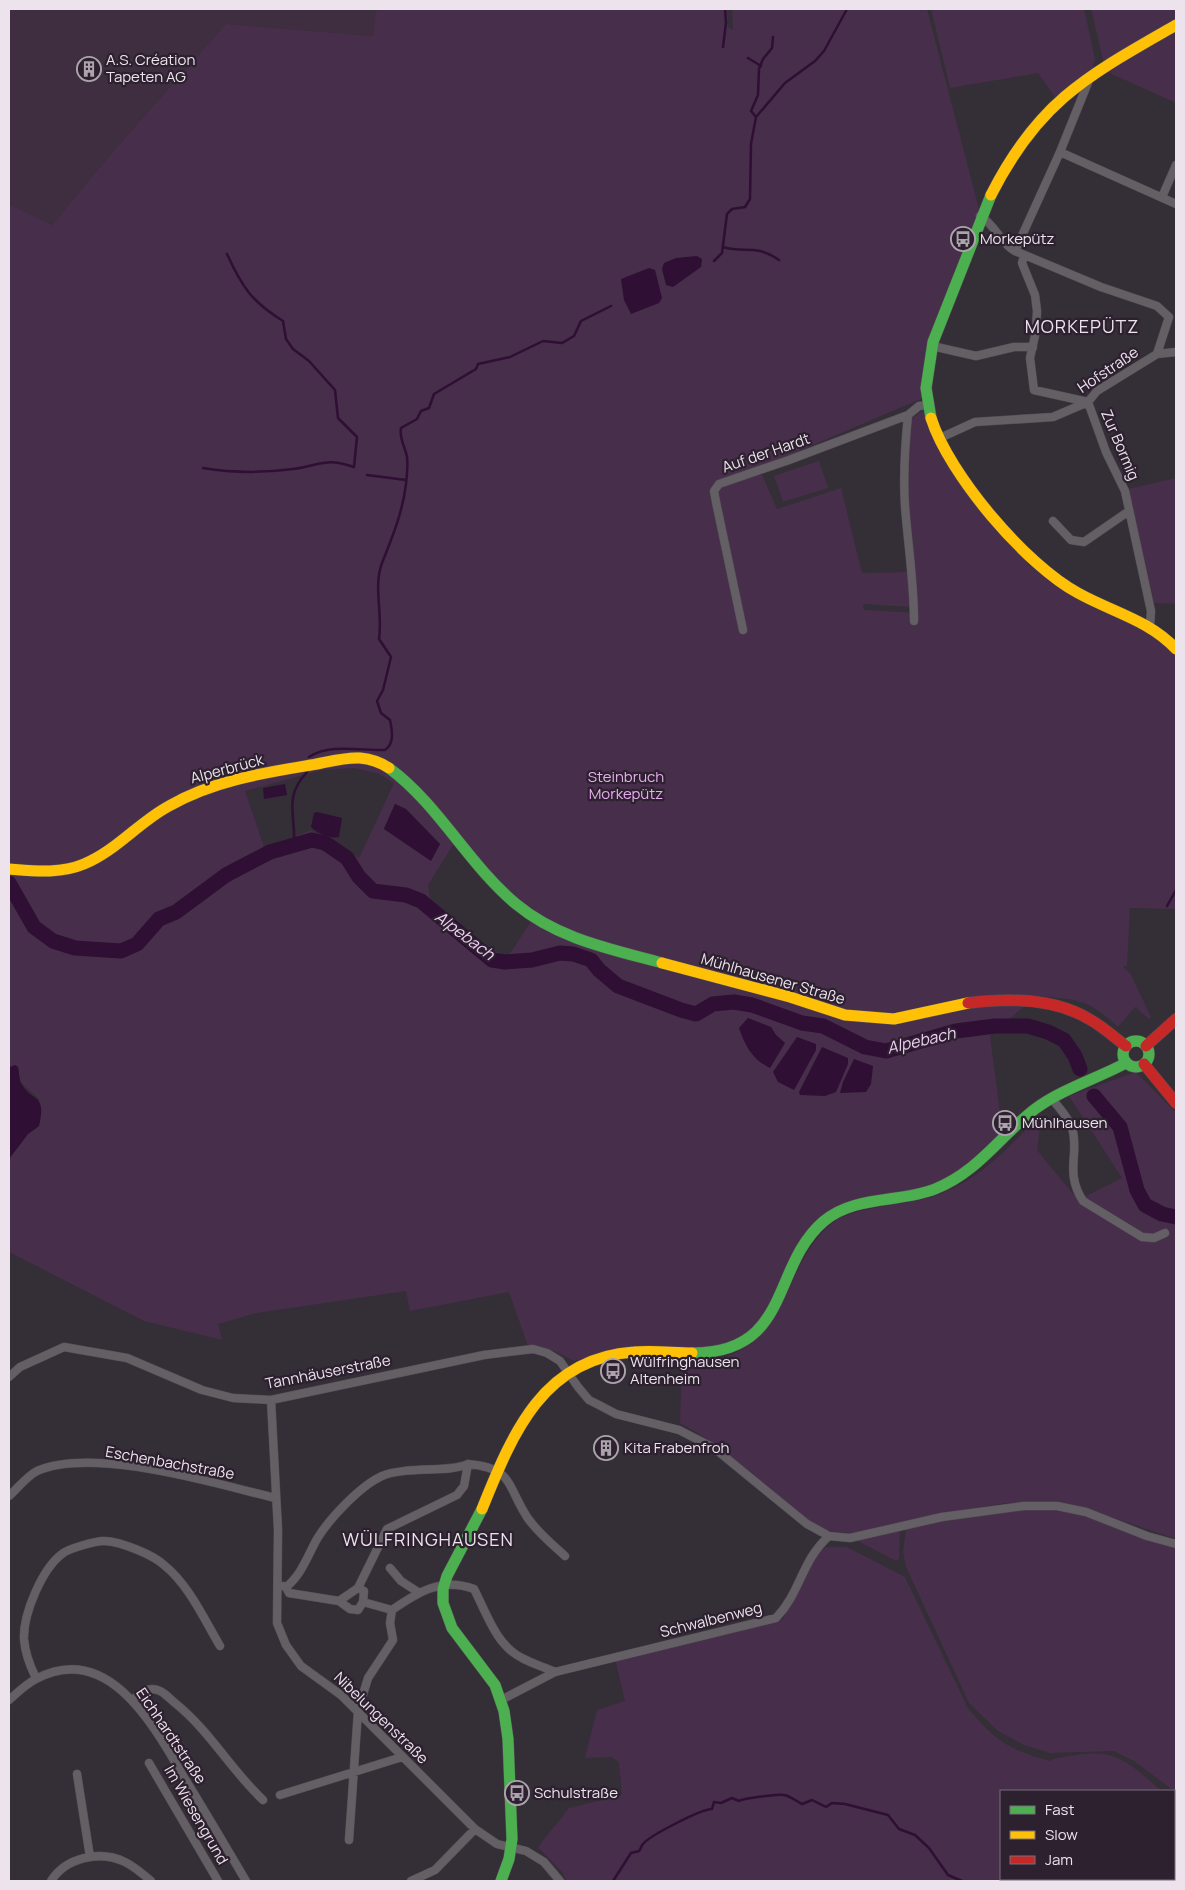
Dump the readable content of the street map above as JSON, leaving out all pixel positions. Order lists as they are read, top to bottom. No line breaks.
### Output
{"streets":{"street":["Hofstraße","Zur Bormig","Auf der Hardt","Alperbrück","Mühlhausener Straße","Tannhäuserstraße","Eschenbachstraße","Schwalbenweg","Nibelungenstraße","Eichhardtstraße","Im Wiesengrund"]},"crossings":[["Hofstraße","Zur Bormig"],["Alperbrück","Mühlhausener Straße"],["Tannhäuserstraße","Schwalbenweg"],["Tannhäuserstraße","Nibelungenstraße"],["Eschenbachstraße","Nibelungenstraße"]],"districts":["MORKEPÜTZ","WÜLFRINGHAUSEN"],"water":["Alpebach"],"parks":["Steinbruch Morkepütz"],"places":{"building":["A.S. Création Tapeten AG","Kita Frabenfroh"],"bus stop":["Morkepütz","Mühlhausen","Wülfringhausen Altenheim","Schulstraße"]},"legend":["Fast","Slow","Jam"]}
